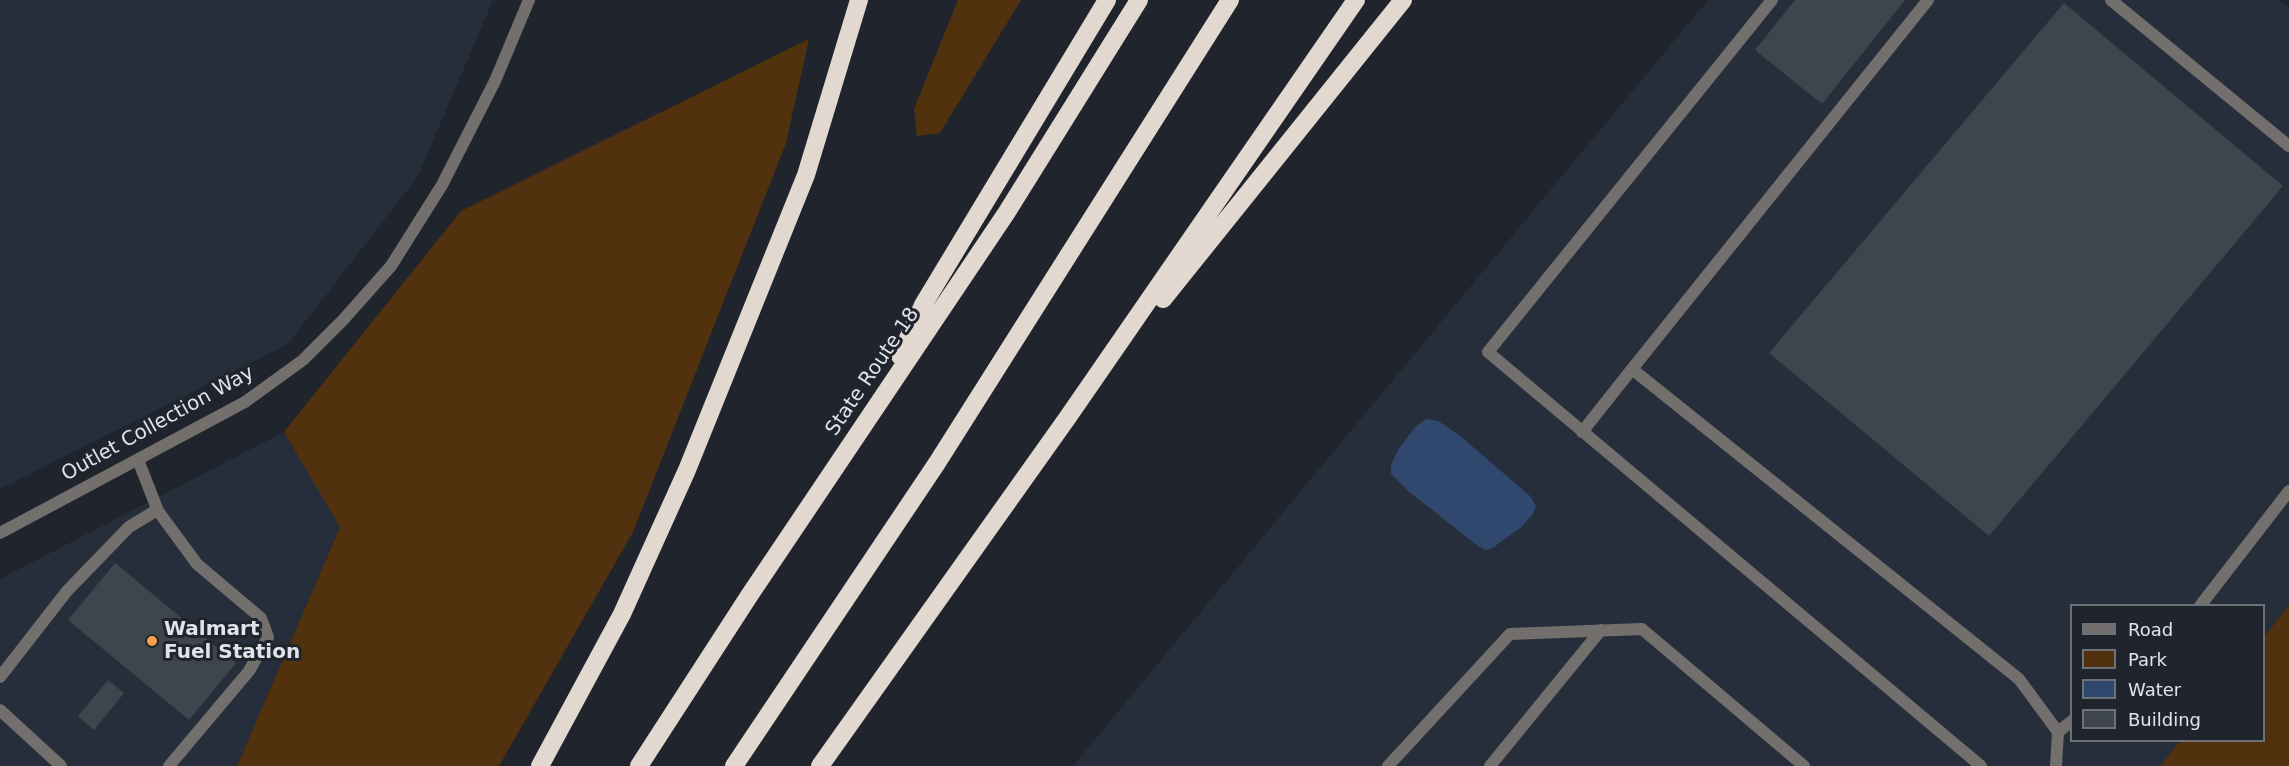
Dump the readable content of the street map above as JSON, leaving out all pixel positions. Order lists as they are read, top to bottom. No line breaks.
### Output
{"streets":{"highway":["State Route 18"],"street":["Outlet Collection Way"]},"places":["Walmart Fuel Station"],"legend":["Road","Park","Water","Building"]}
